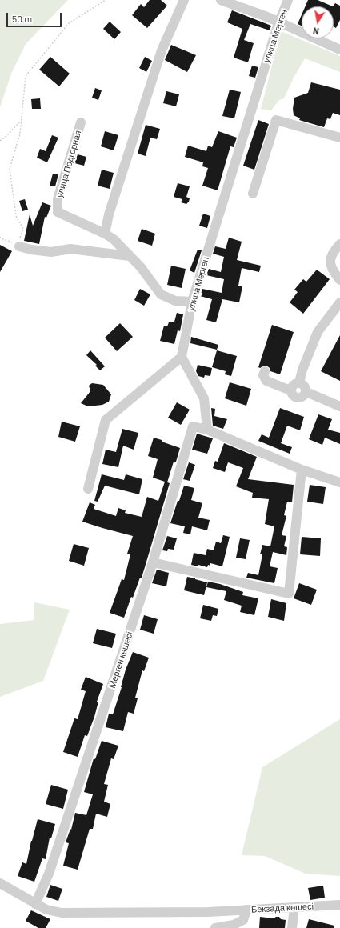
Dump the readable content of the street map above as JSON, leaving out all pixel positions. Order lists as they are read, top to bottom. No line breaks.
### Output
{"streets":{"street":["улица Мерген","улица Подгорная","Мерген көшесі","Бекзада көшесі"]},"scale_bar":"50 m","north":"bottom"}
